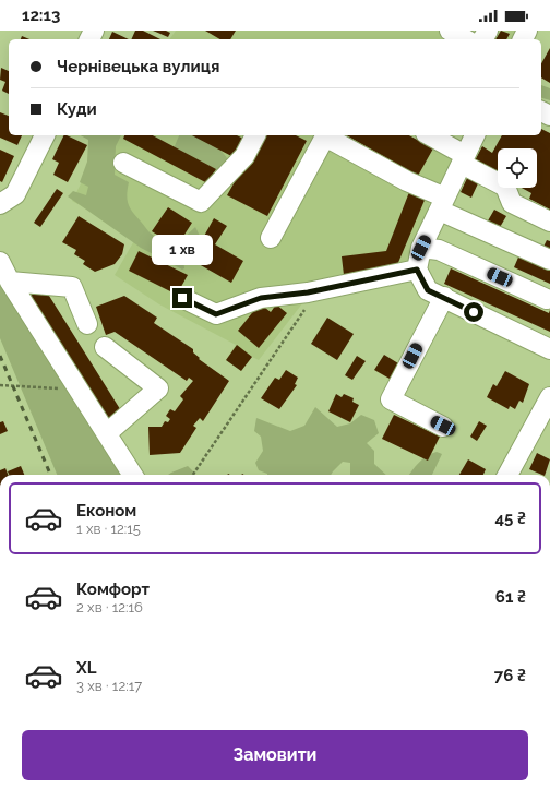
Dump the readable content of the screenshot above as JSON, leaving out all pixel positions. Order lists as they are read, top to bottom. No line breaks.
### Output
{"page":{"status":"12:13","banner":["Чернівецька вулиця","Куди"],"bubble":"1 хв","list":[{"name":"Економ","note":"1 хв · 12:15","value":"45 ₴"},{"name":"Комфорт","note":"2 хв · 12:16","value":"61 ₴"},{"name":"XL","note":"3 хв · 12:17","value":"76 ₴"}],"buttons":"Замовити"}}
